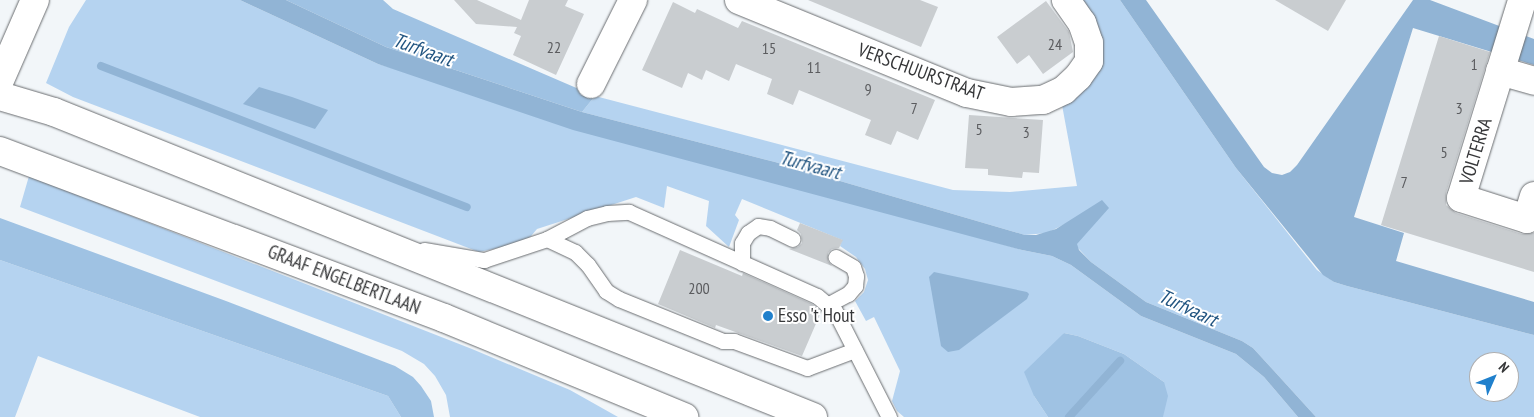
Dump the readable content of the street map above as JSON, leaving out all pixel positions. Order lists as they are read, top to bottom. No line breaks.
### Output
{"streets":{"main road":["VERSCHUURSTRAAT","VOLTERRA","GRAAF ENGELBERTLAAN"]},"water":["Turfvaart"],"places":["Esso 't Hout"],"house_numbers":["24","22","15","1","11","9","7","3","5","3","5","7","200"],"north":"top right"}
